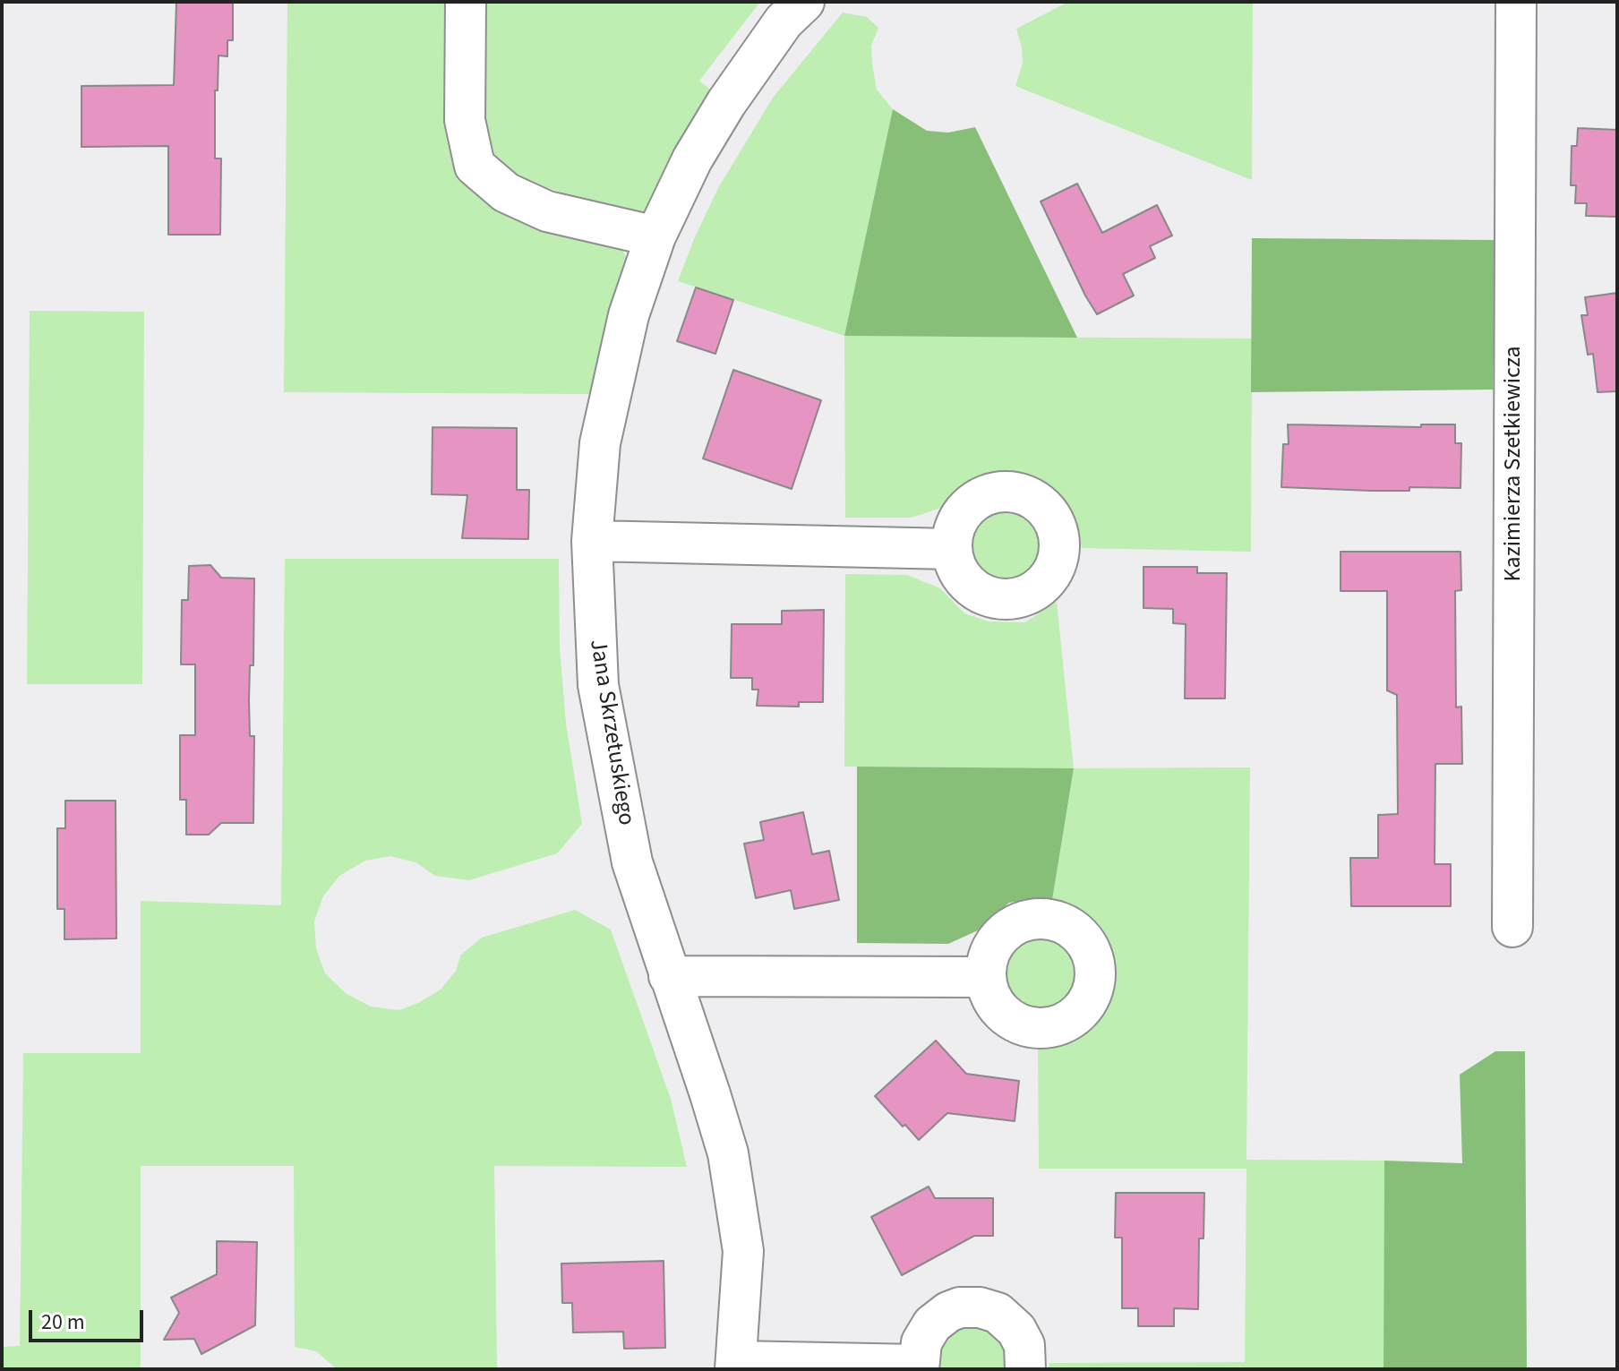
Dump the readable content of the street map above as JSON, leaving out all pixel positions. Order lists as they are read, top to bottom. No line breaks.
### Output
{"streets":{"street":["Kazimierza Szetkiewicza","Jana Skrzetuskiego"]},"scale_bar":"20 m"}
